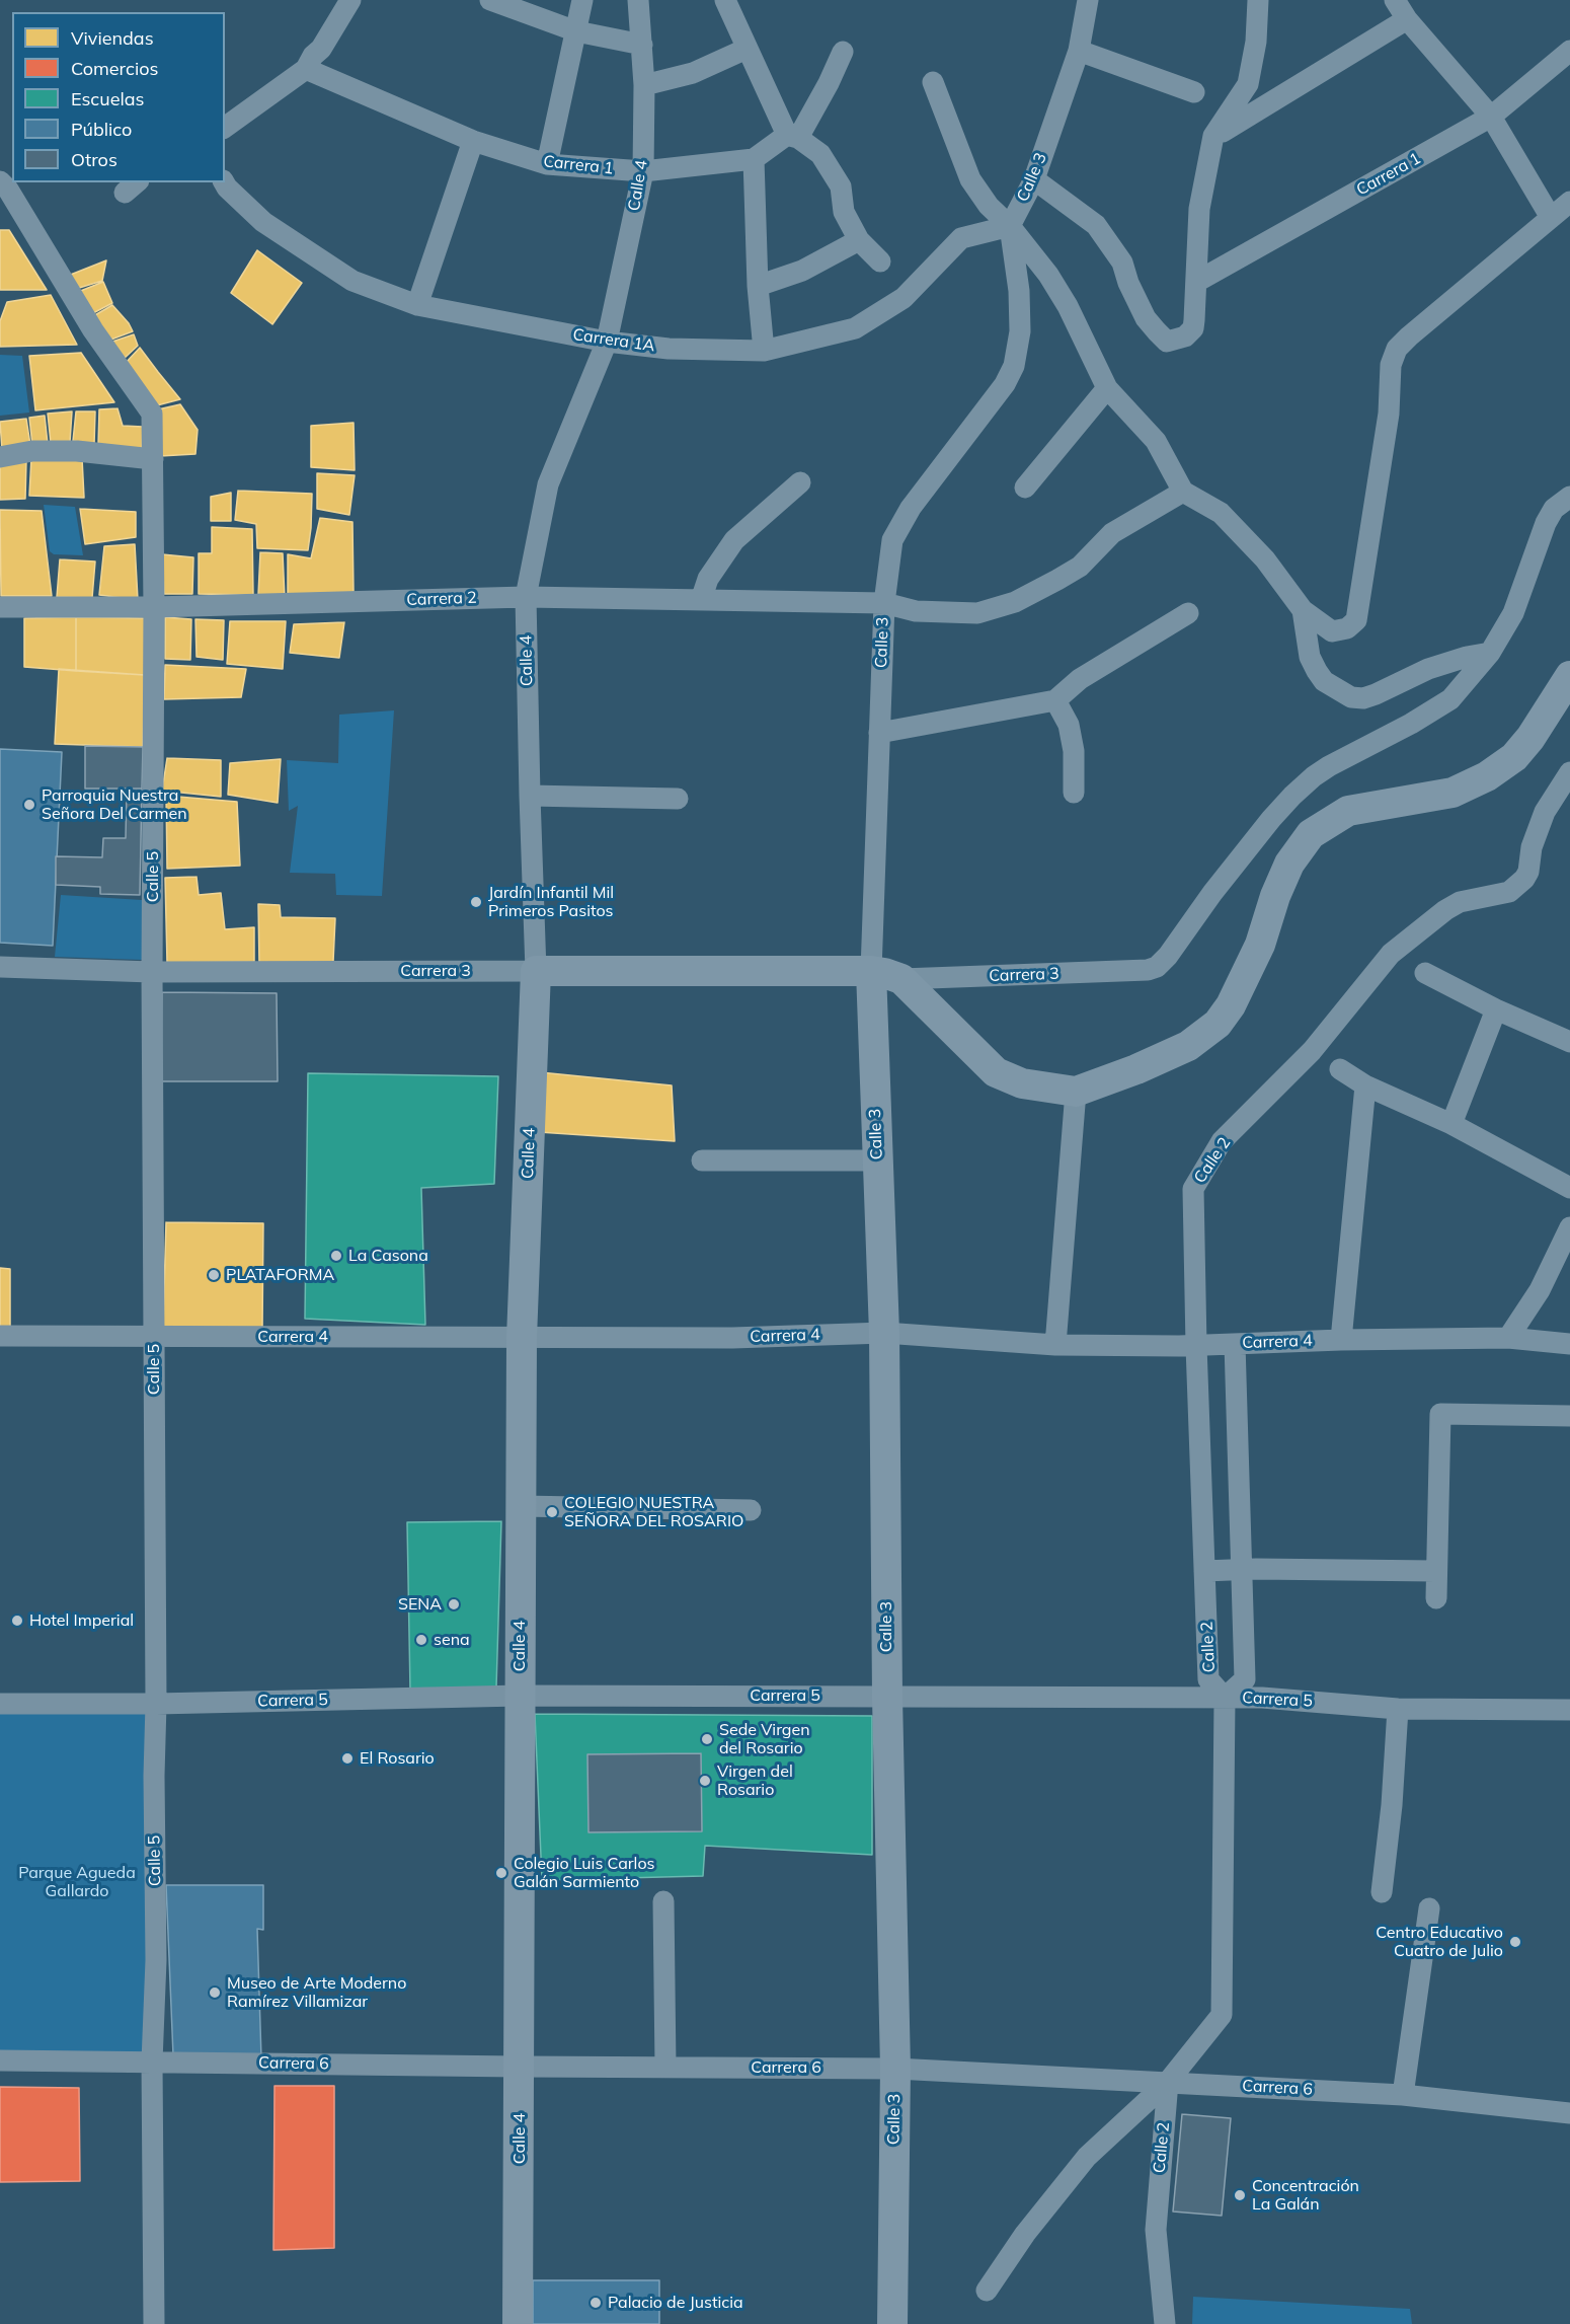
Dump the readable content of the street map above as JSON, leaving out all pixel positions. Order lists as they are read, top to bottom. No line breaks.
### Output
{"streets":{"main road":["Calle 3","Calle 4","Carrera 3"],"street":["Carrera 1","Carrera 1A","Carrera 2","Calle 5","Calle 2","Carrera 4","Carrera 5","Carrera 6"]},"crossings":[["Carrera 1","Calle 4"],["Calle 3","Carrera 1A"],["Calle 3","Carrera 2"],["Calle 3","Carrera 3"],["Calle 3","Carrera 4"],["Calle 3","Carrera 5"],["Calle 3","Carrera 6"],["Calle 4","Carrera 1A"],["Calle 4","Carrera 2"],["Calle 4","Carrera 3"],["Calle 4","Carrera 4"],["Calle 4","Carrera 5"],["Calle 4","Carrera 6"],["Carrera 2","Calle 5"],["Calle 5","Carrera 3"],["Calle 5","Carrera 4"],["Calle 5","Carrera 5"],["Calle 5","Carrera 6"],["Calle 2","Carrera 4"],["Calle 2","Carrera 5"],["Calle 2","Carrera 6"]],"parks":["Parque Agueda Gallardo"],"places":["Parroquia Nuestra Señora Del Carmen","Jardín Infantil Mil Primeros Pasitos","La Casona","PLATAFORMA","COLEGIO NUESTRA SEÑORA DEL ROSARIO","SENA","Hotel Imperial","sena","Sede Virgen del Rosario","El Rosario","Virgen del Rosario","Colegio Luis Carlos Galán Sarmiento","Centro Educativo Cuatro de Julio","Museo de Arte Moderno Ramírez Villamizar","Concentración La Galán","Palacio de Justicia"],"legend":["Viviendas","Comercios","Escuelas","Público","Otros"]}
